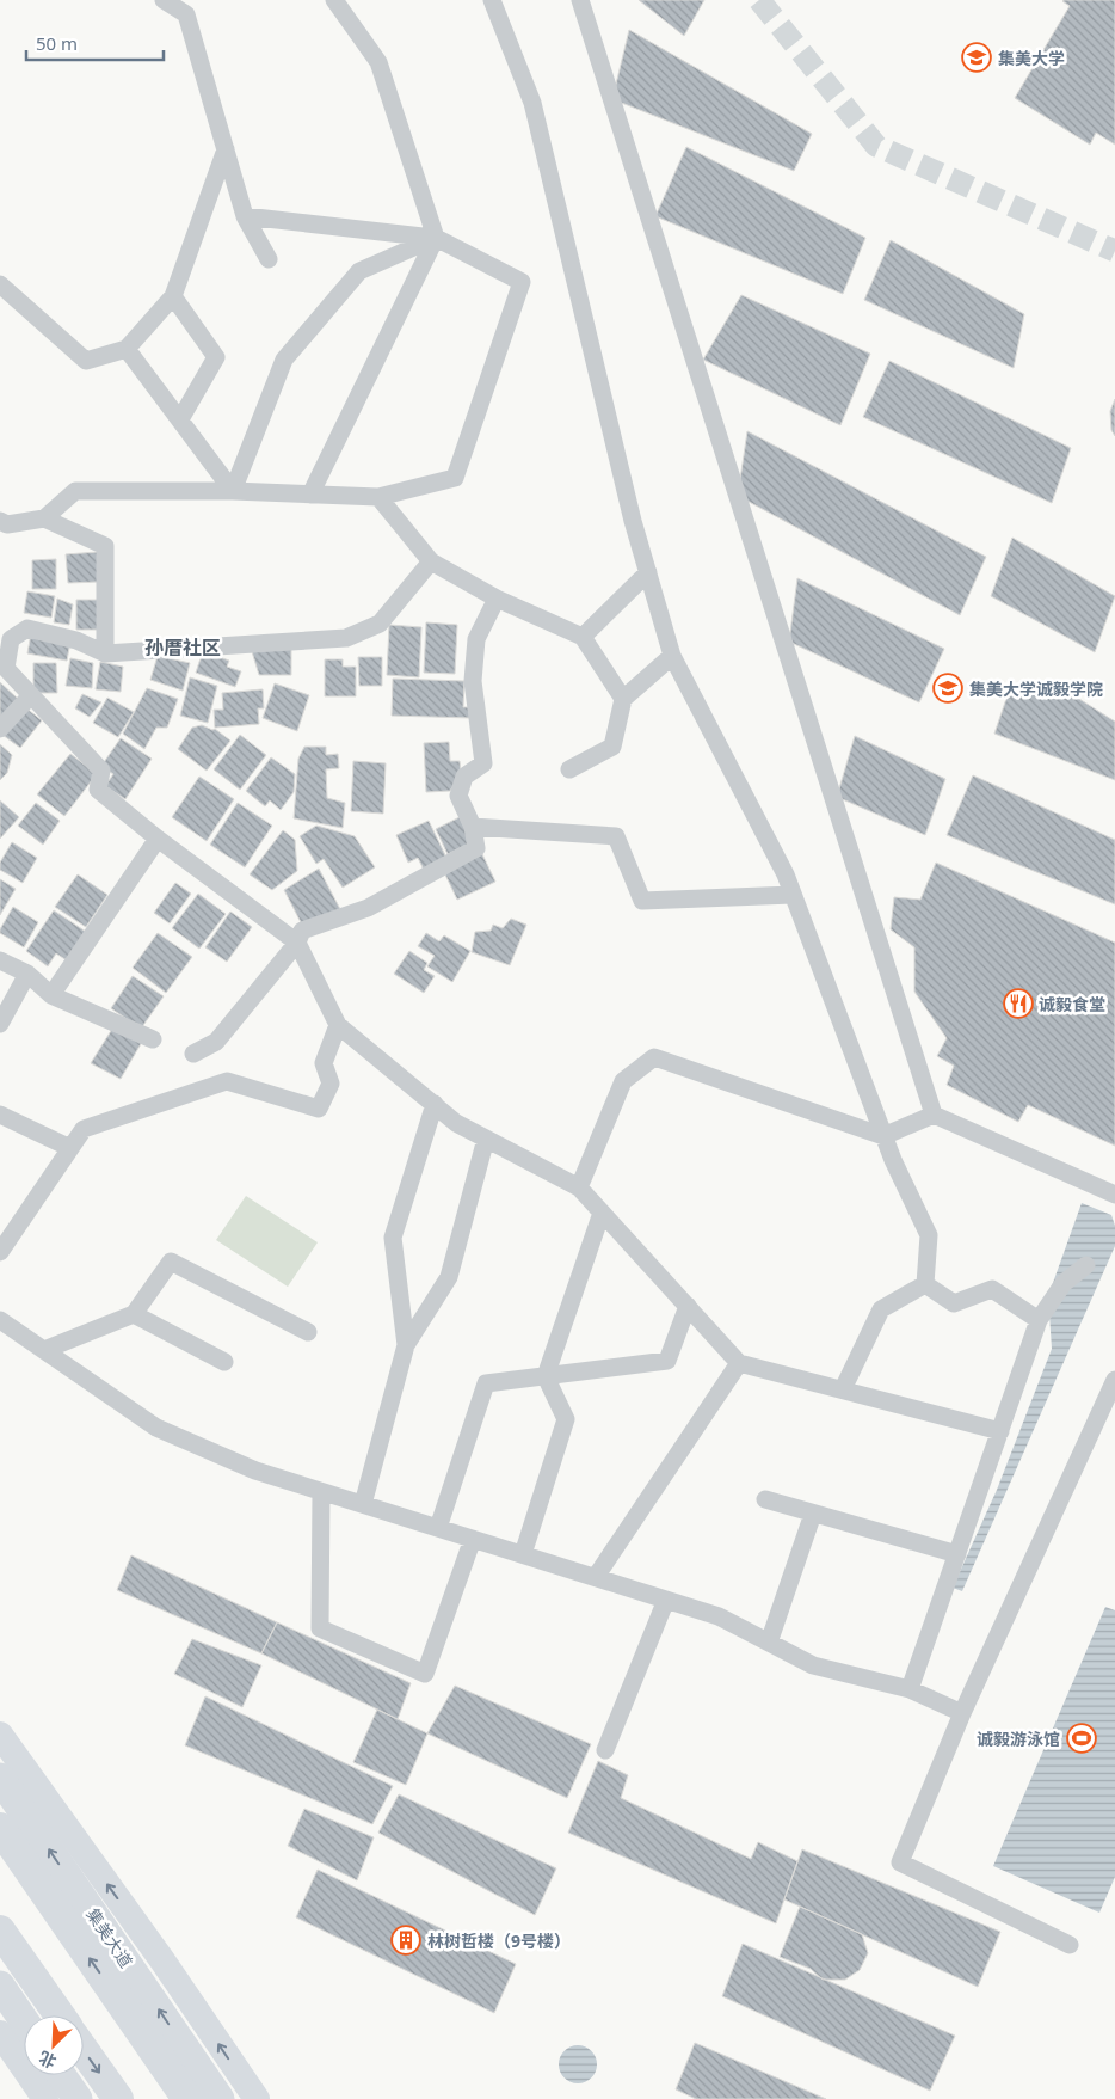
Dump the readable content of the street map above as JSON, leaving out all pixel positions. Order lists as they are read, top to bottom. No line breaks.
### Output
{"streets":{"main road":["集美大道"]},"districts":["孙厝社区"],"places":{"school or university":["集美大学","集美大学诚毅学院"],"restaurant":["诚毅食堂"],"sports":["诚毅游泳馆"],"building":["林树哲楼（9号楼）"]},"scale_bar":"50 m","north":"bottom left"}
